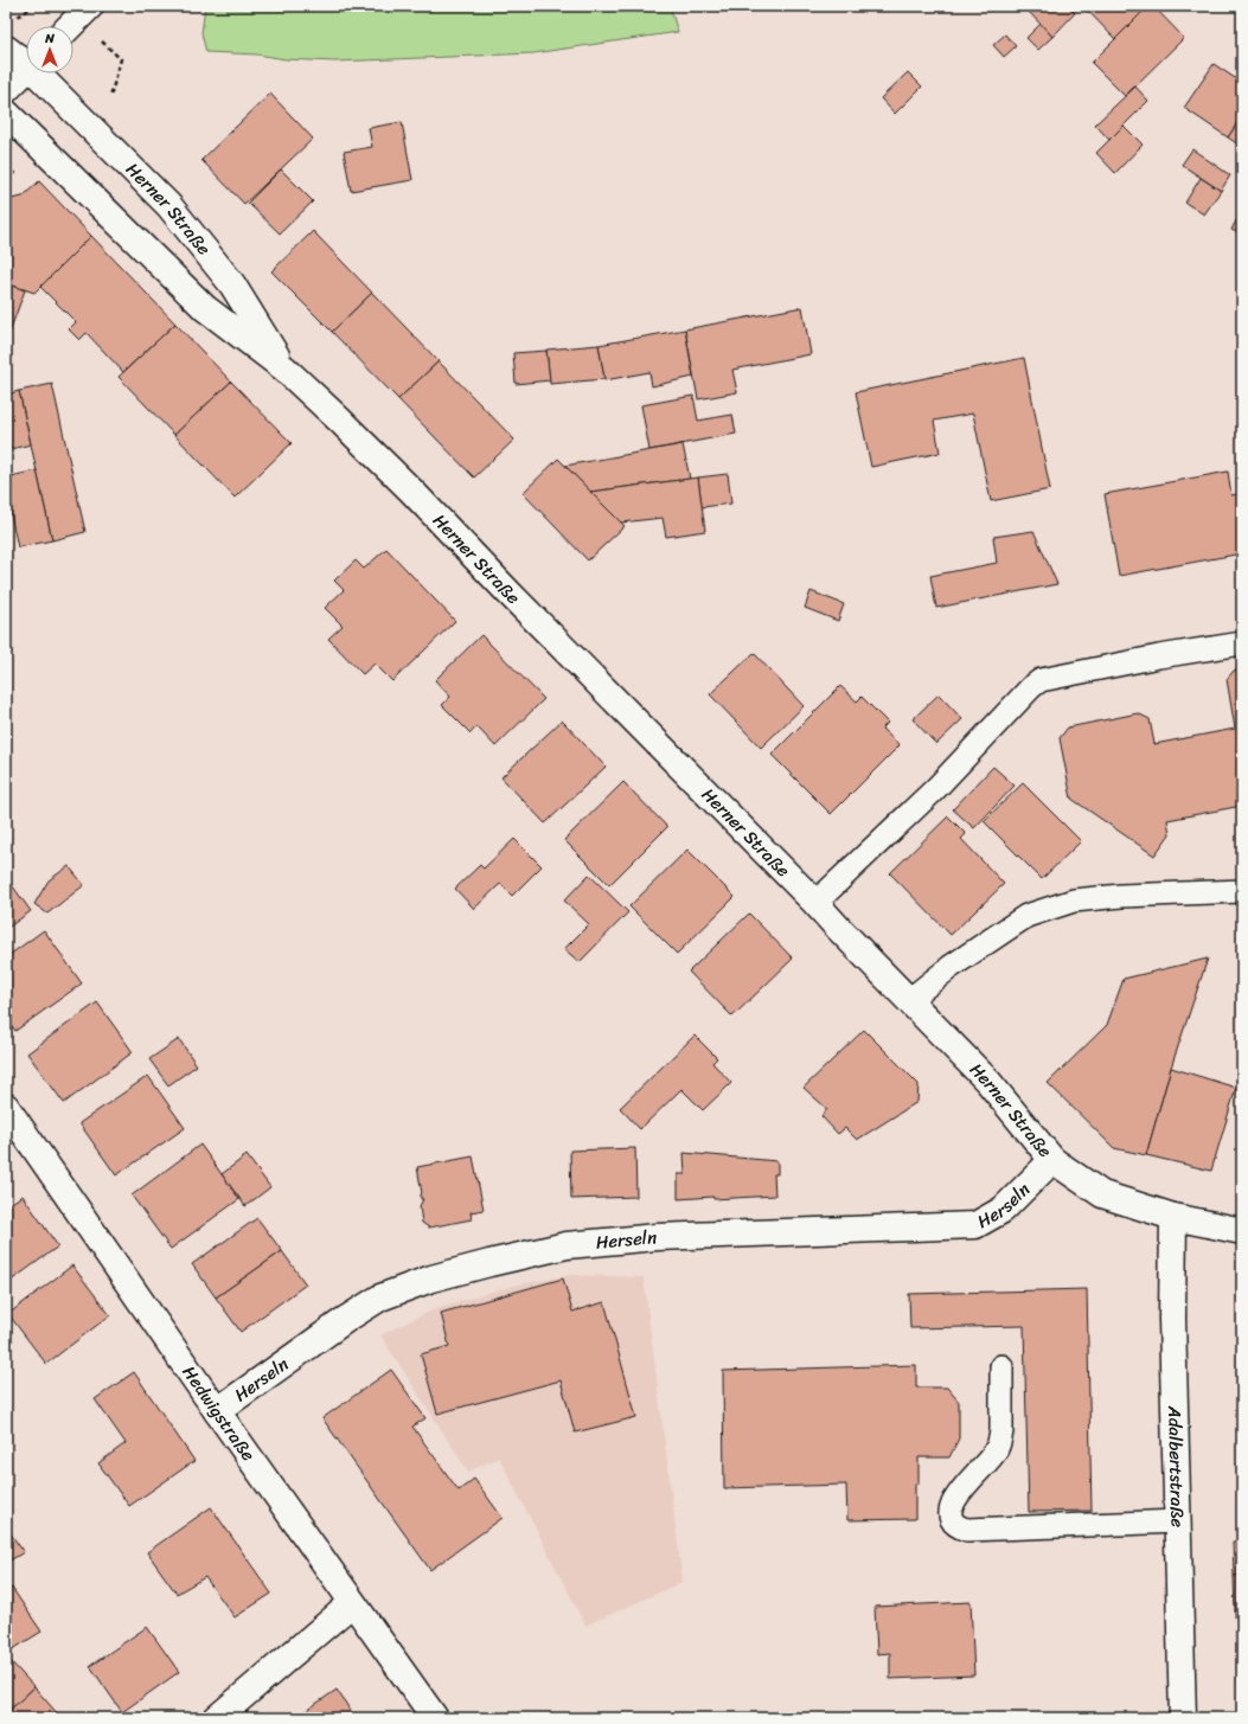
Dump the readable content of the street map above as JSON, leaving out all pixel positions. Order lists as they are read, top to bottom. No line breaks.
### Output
{"streets":{"street":["Herner Straße","Herseln","Hedwigstraße","Adalbertstraße"]},"crossings":[["Herner Straße","Herseln"],["Herner Straße","Adalbertstraße"],["Herseln","Hedwigstraße"]],"north":"top"}
